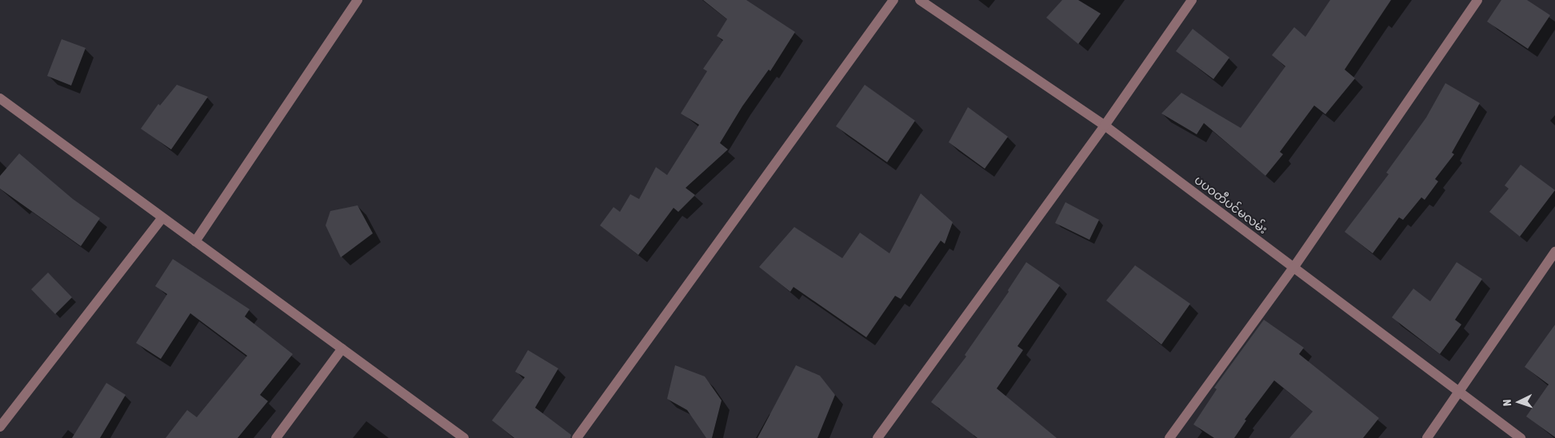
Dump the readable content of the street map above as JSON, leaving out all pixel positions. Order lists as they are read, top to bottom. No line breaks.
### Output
{"streets":{"street":["ပပဝတီပင်မလမ်း"]},"north":"left"}
